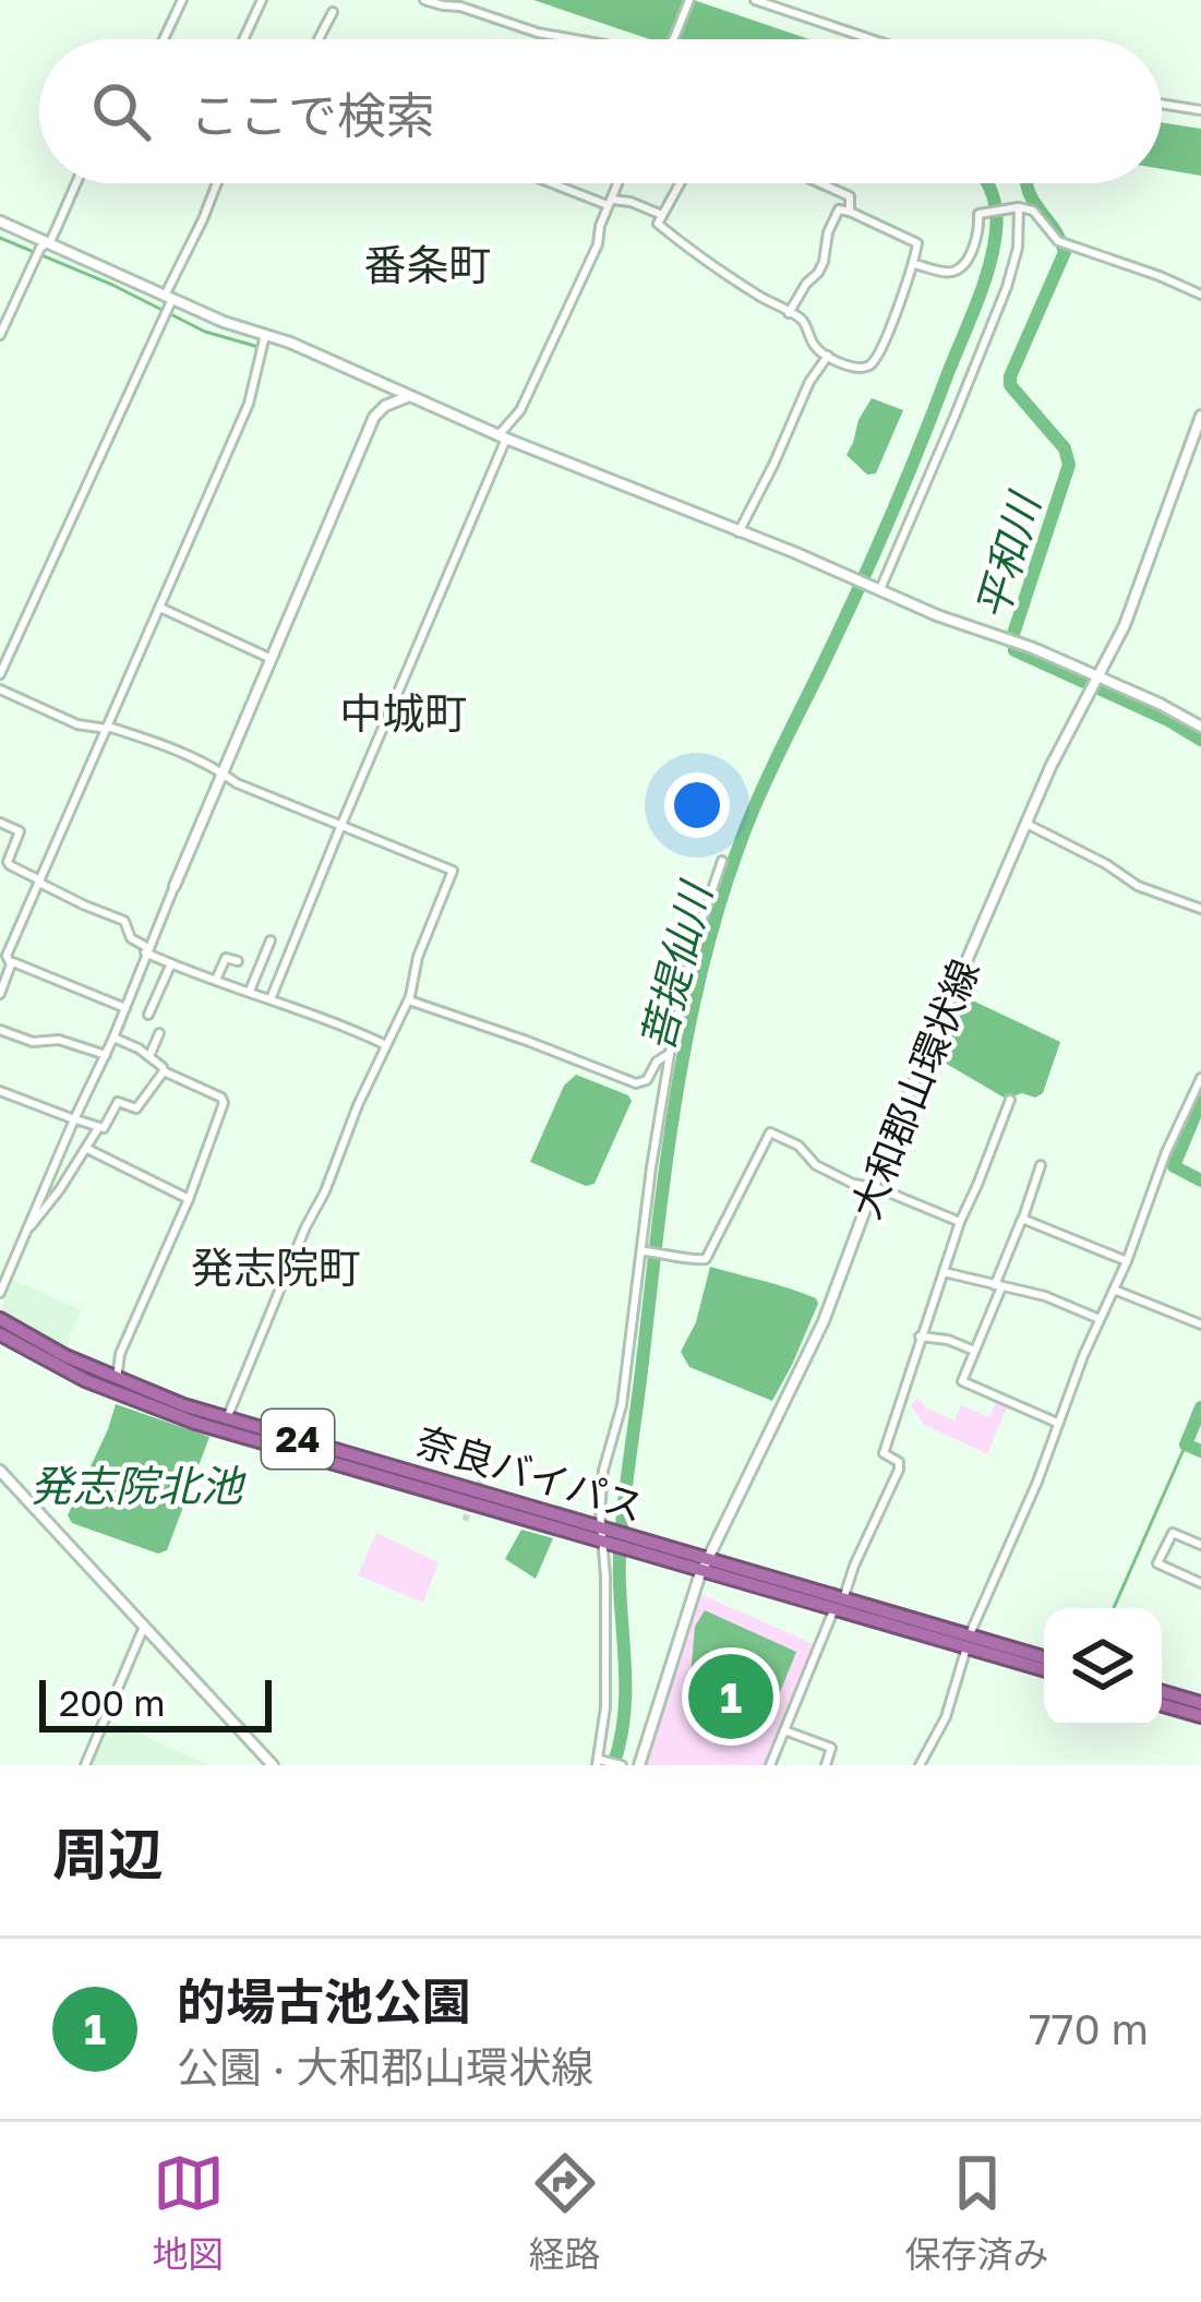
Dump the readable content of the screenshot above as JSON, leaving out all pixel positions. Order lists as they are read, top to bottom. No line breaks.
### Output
{"streets":{"highway":["24","奈良バイパス"],"street":["大和郡山環状線"]},"crossings":[["大和郡山環状線","奈良バイパス"]],"districts":["番条町","中城町","発志院町"],"water":["平和川","菩提仙川","発志院北池"],"scale_bar":"200 m","page":{"search":"ここで検索","pins":"1","scale":"200 m","heading":"周辺","list":[{"mark":"1","name":"的場古池公園","note":"公園 · 大和郡山環状線","value":"770 m"}],"nav":["地図","経路","保存済み"]}}
